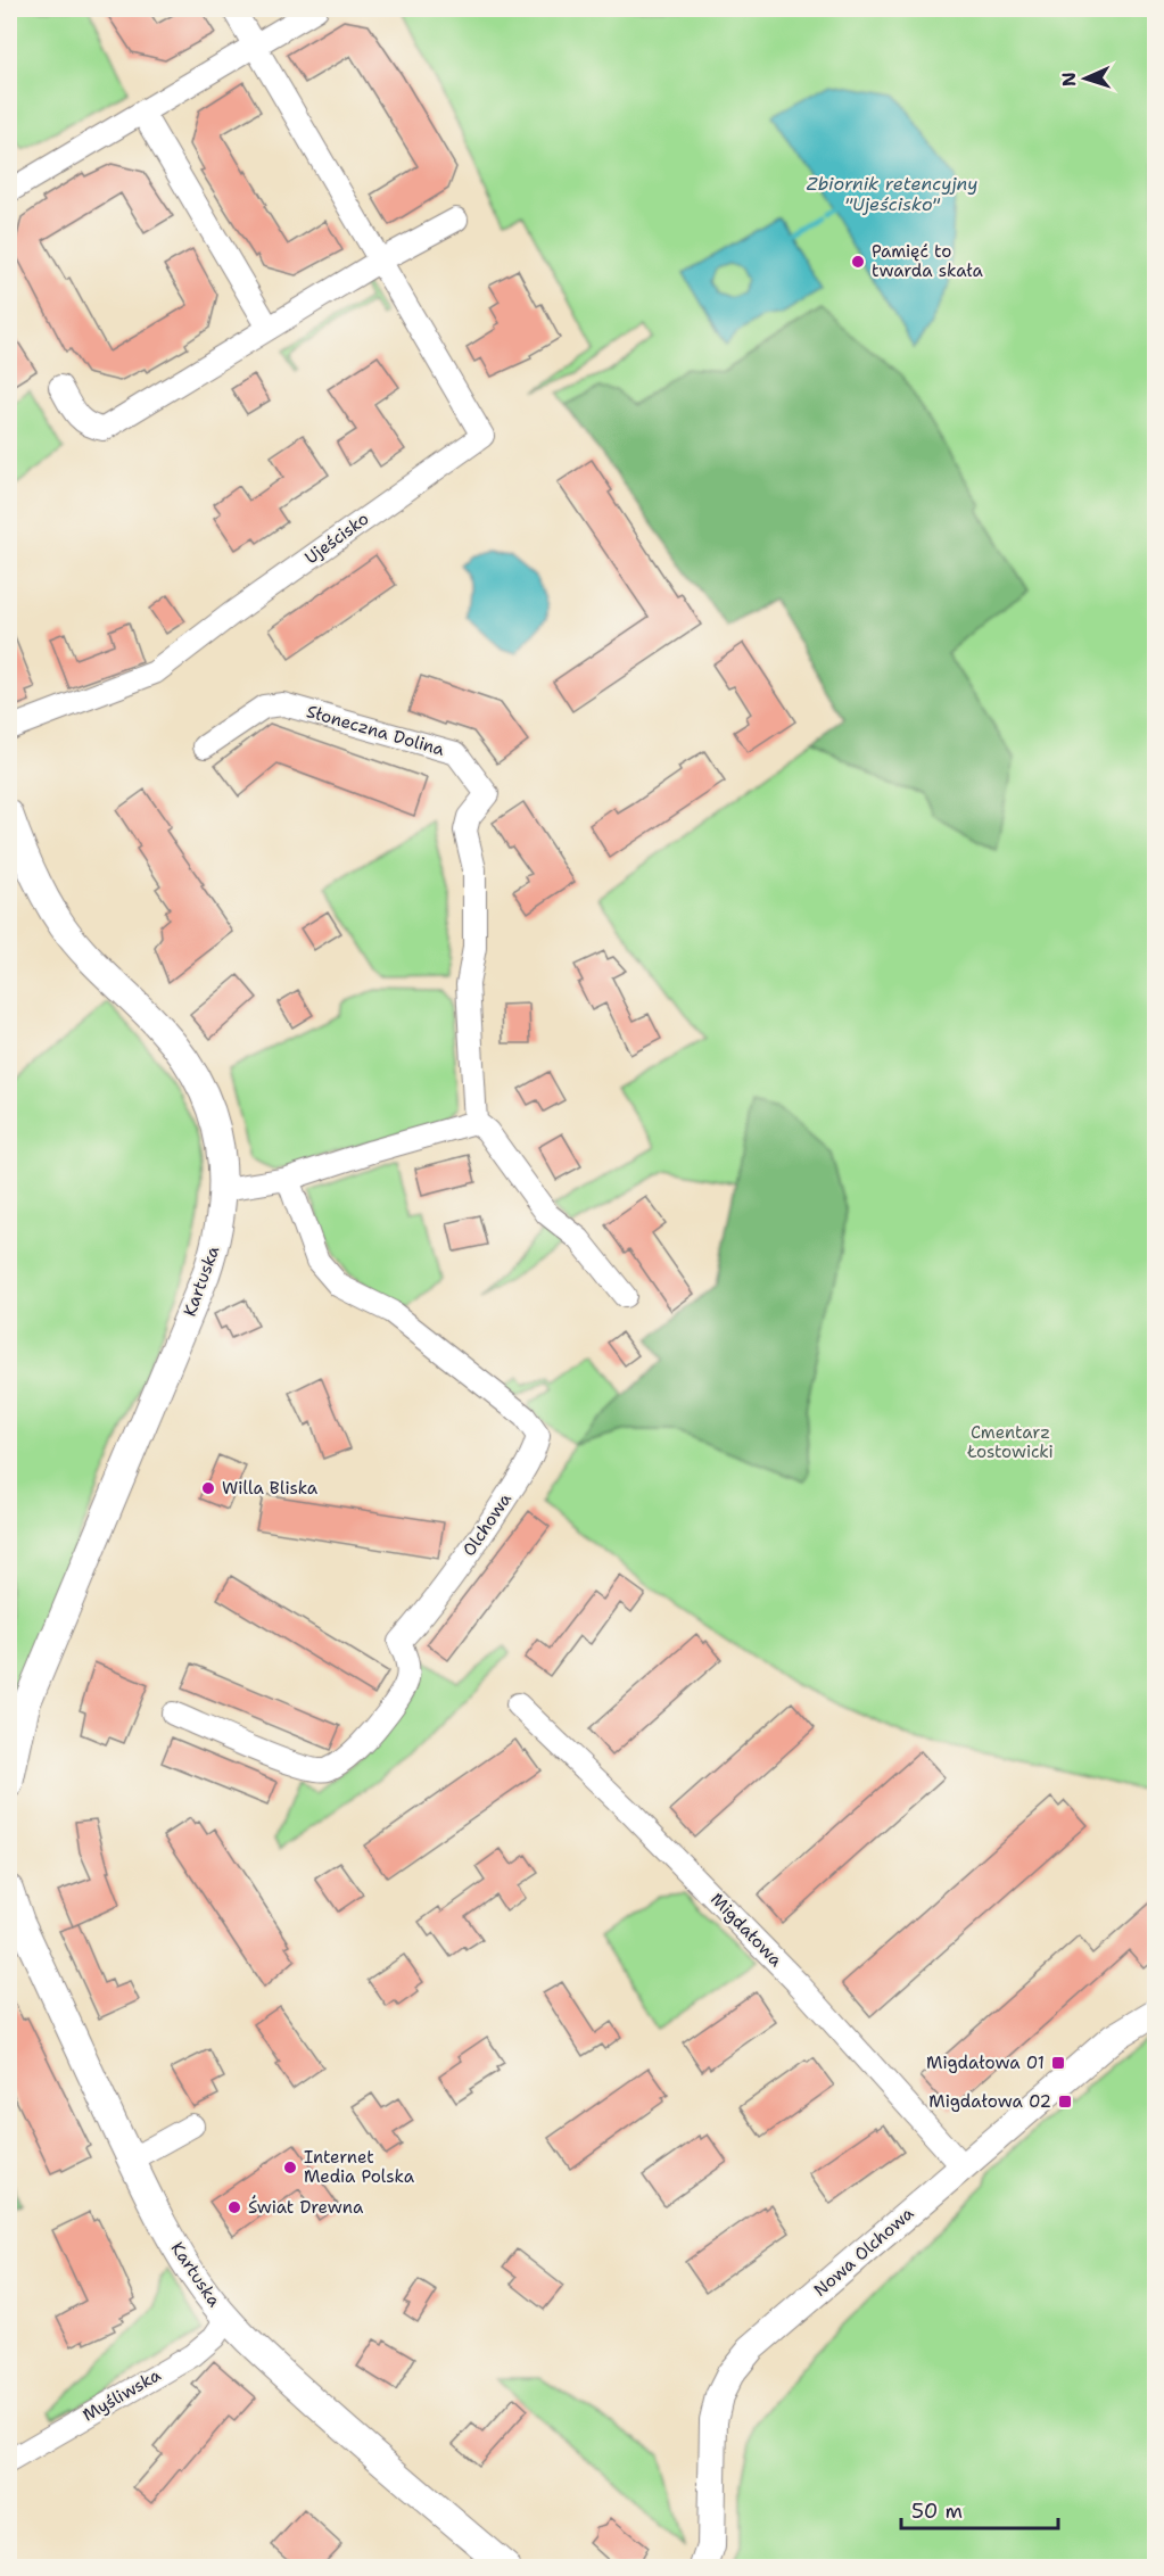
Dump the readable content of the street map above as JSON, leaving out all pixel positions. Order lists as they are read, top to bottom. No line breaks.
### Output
{"streets":{"street":["Ujeścisko","Słoneczna Dolina","Kartuska","Olchowa","Migdałowa","Nowa Olchowa","Myśliwska"]},"crossings":[["Kartuska","Myśliwska"],["Migdałowa","Nowa Olchowa"]],"water":["Zbiornik retencyjny \"Ujeścisko\""],"parks":["Cmentarz Łostowicki"],"places":{"other":["Pamięć to twarda skała","Willa Bliska","Internet Media Polska","Świat Drewna"],"transit":["Migdałowa 01","Migdałowa 02"]},"scale_bar":"50 m","north":"left"}
